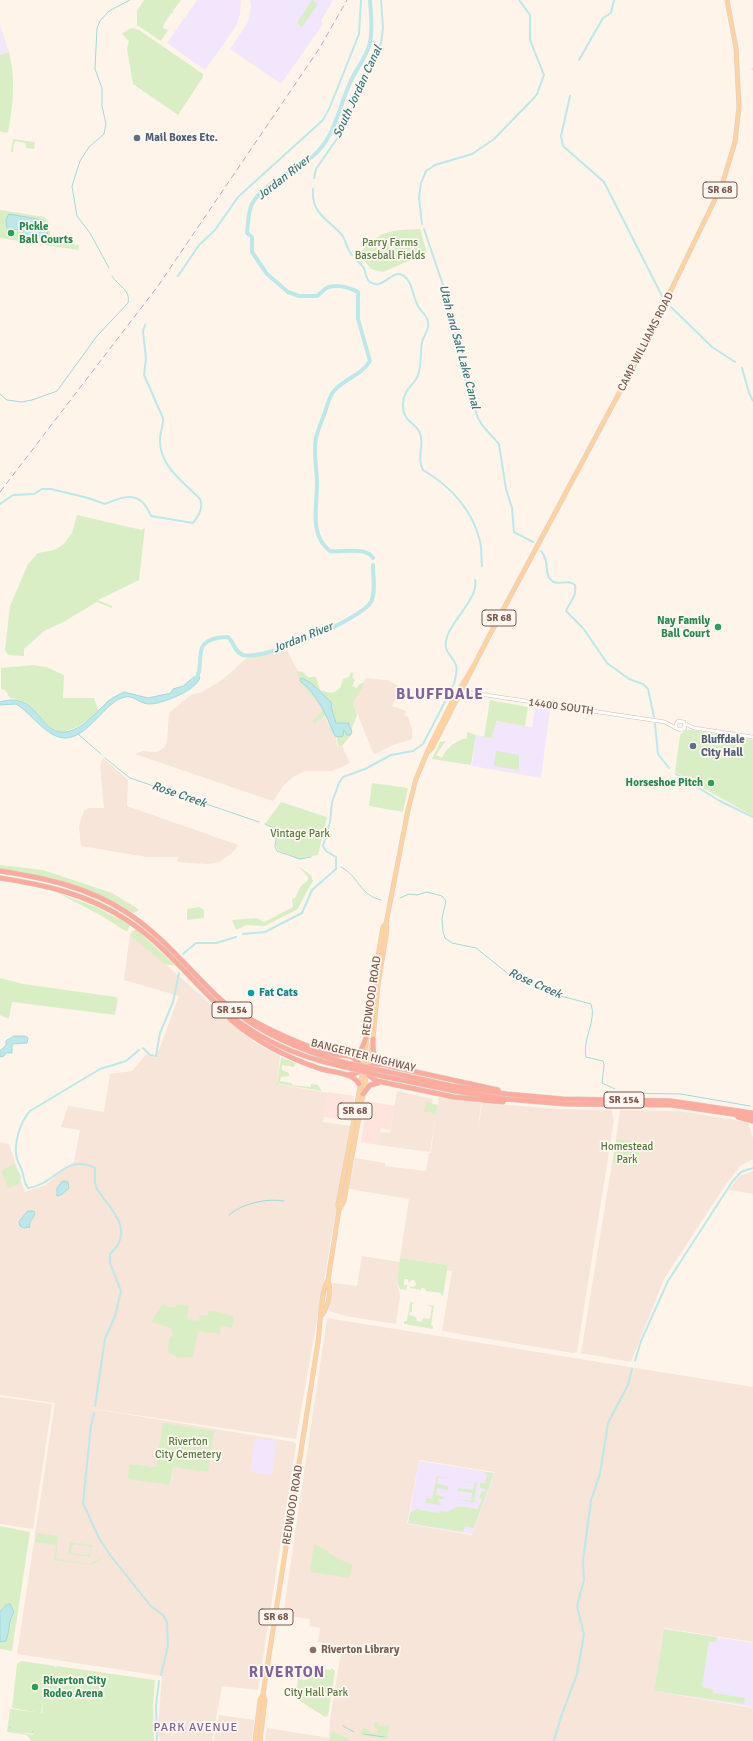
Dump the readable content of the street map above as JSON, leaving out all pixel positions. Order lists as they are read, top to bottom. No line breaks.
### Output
{"streets":{"highway":["SR 154","BANGERTER HIGHWAY"],"main road":["SR 68","CAMP WILLIAMS ROAD","14400 SOUTH","REDWOOD ROAD"]},"crossings":[["SR 68","REDWOOD ROAD"],["CAMP WILLIAMS ROAD","14400 SOUTH"],["CAMP WILLIAMS ROAD","REDWOOD ROAD"]],"districts":["BLUFFDALE","RIVERTON","PARK AVENUE"],"water":["South Jordan Canal","Jordan River","Utah and Salt Lake Canal","Rose Creek"],"parks":["Parry Farms Baseball Fields","Vintage Park","Homestead Park","Riverton City Cemetery","City Hall Park"],"places":["Mail Boxes Etc.","Pickle Ball Courts","Nay Family Ball Court","Bluffdale City Hall","Horseshoe Pitch","Fat Cats","Riverton Library","Riverton City Rodeo Arena"]}
